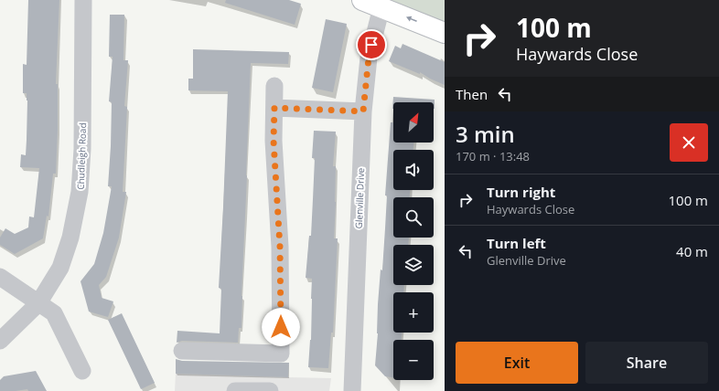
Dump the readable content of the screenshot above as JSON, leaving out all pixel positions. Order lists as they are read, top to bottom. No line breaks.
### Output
{"streets":{"street":["Chudleigh Road","Glenville Drive"]},"north":"top right","page":{"turn":["100 m","Haywards Close"],"then":"Then","map_buttons":["+","−"],"heading":["3 min","170 m · 13:48"],"list":[{"name":"Turn right","note":"Haywards Close","value":"100 m"},{"name":"Turn left","note":"Glenville Drive","value":"40 m"}],"buttons":["Exit","Share"]}}
